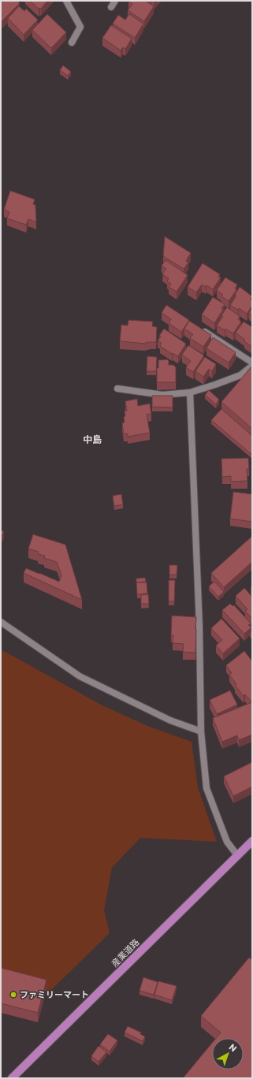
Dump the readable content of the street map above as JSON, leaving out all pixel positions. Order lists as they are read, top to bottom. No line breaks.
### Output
{"streets":{"main road":["産業道路"]},"districts":["中島"],"places":["ファミリーマート"],"north":"top right"}
